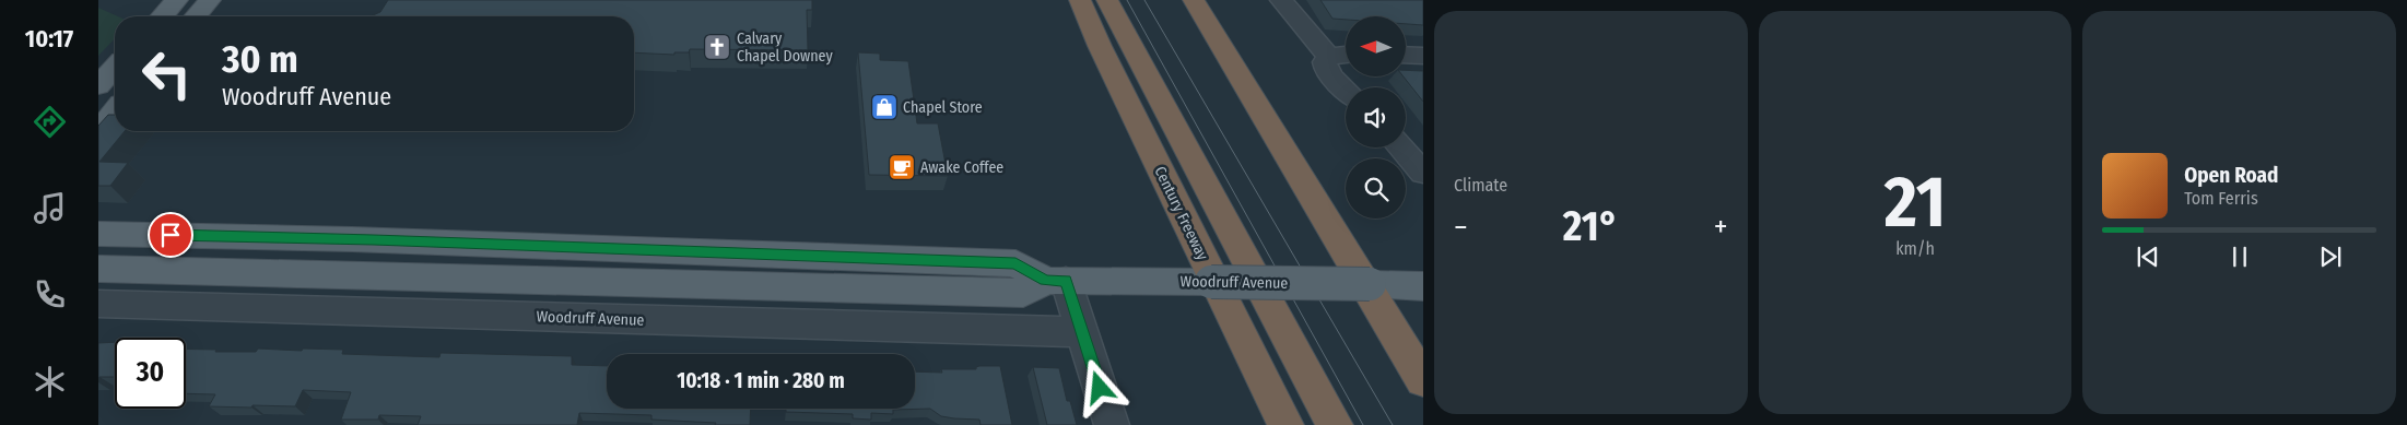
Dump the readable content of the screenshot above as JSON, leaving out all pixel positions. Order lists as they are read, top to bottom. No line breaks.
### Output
{"streets":{"highway":["Century Freeway"],"main road":["Woodruff Avenue"]},"places":{"church":["Calvary Chapel Downey"],"shop":["Chapel Store"],"cafe":["Awake Coffee"]},"north":"left","page":{"tabs":"10:17","tile":["Climate",["21","km/h"]],"turn":["30 m","Woodruff Avenue"],"song":["Open Road","Tom Ferris"],"heat":["−","21°","+"],"limit":"30","trip":"10:18 · 1 min · 280 m"}}
